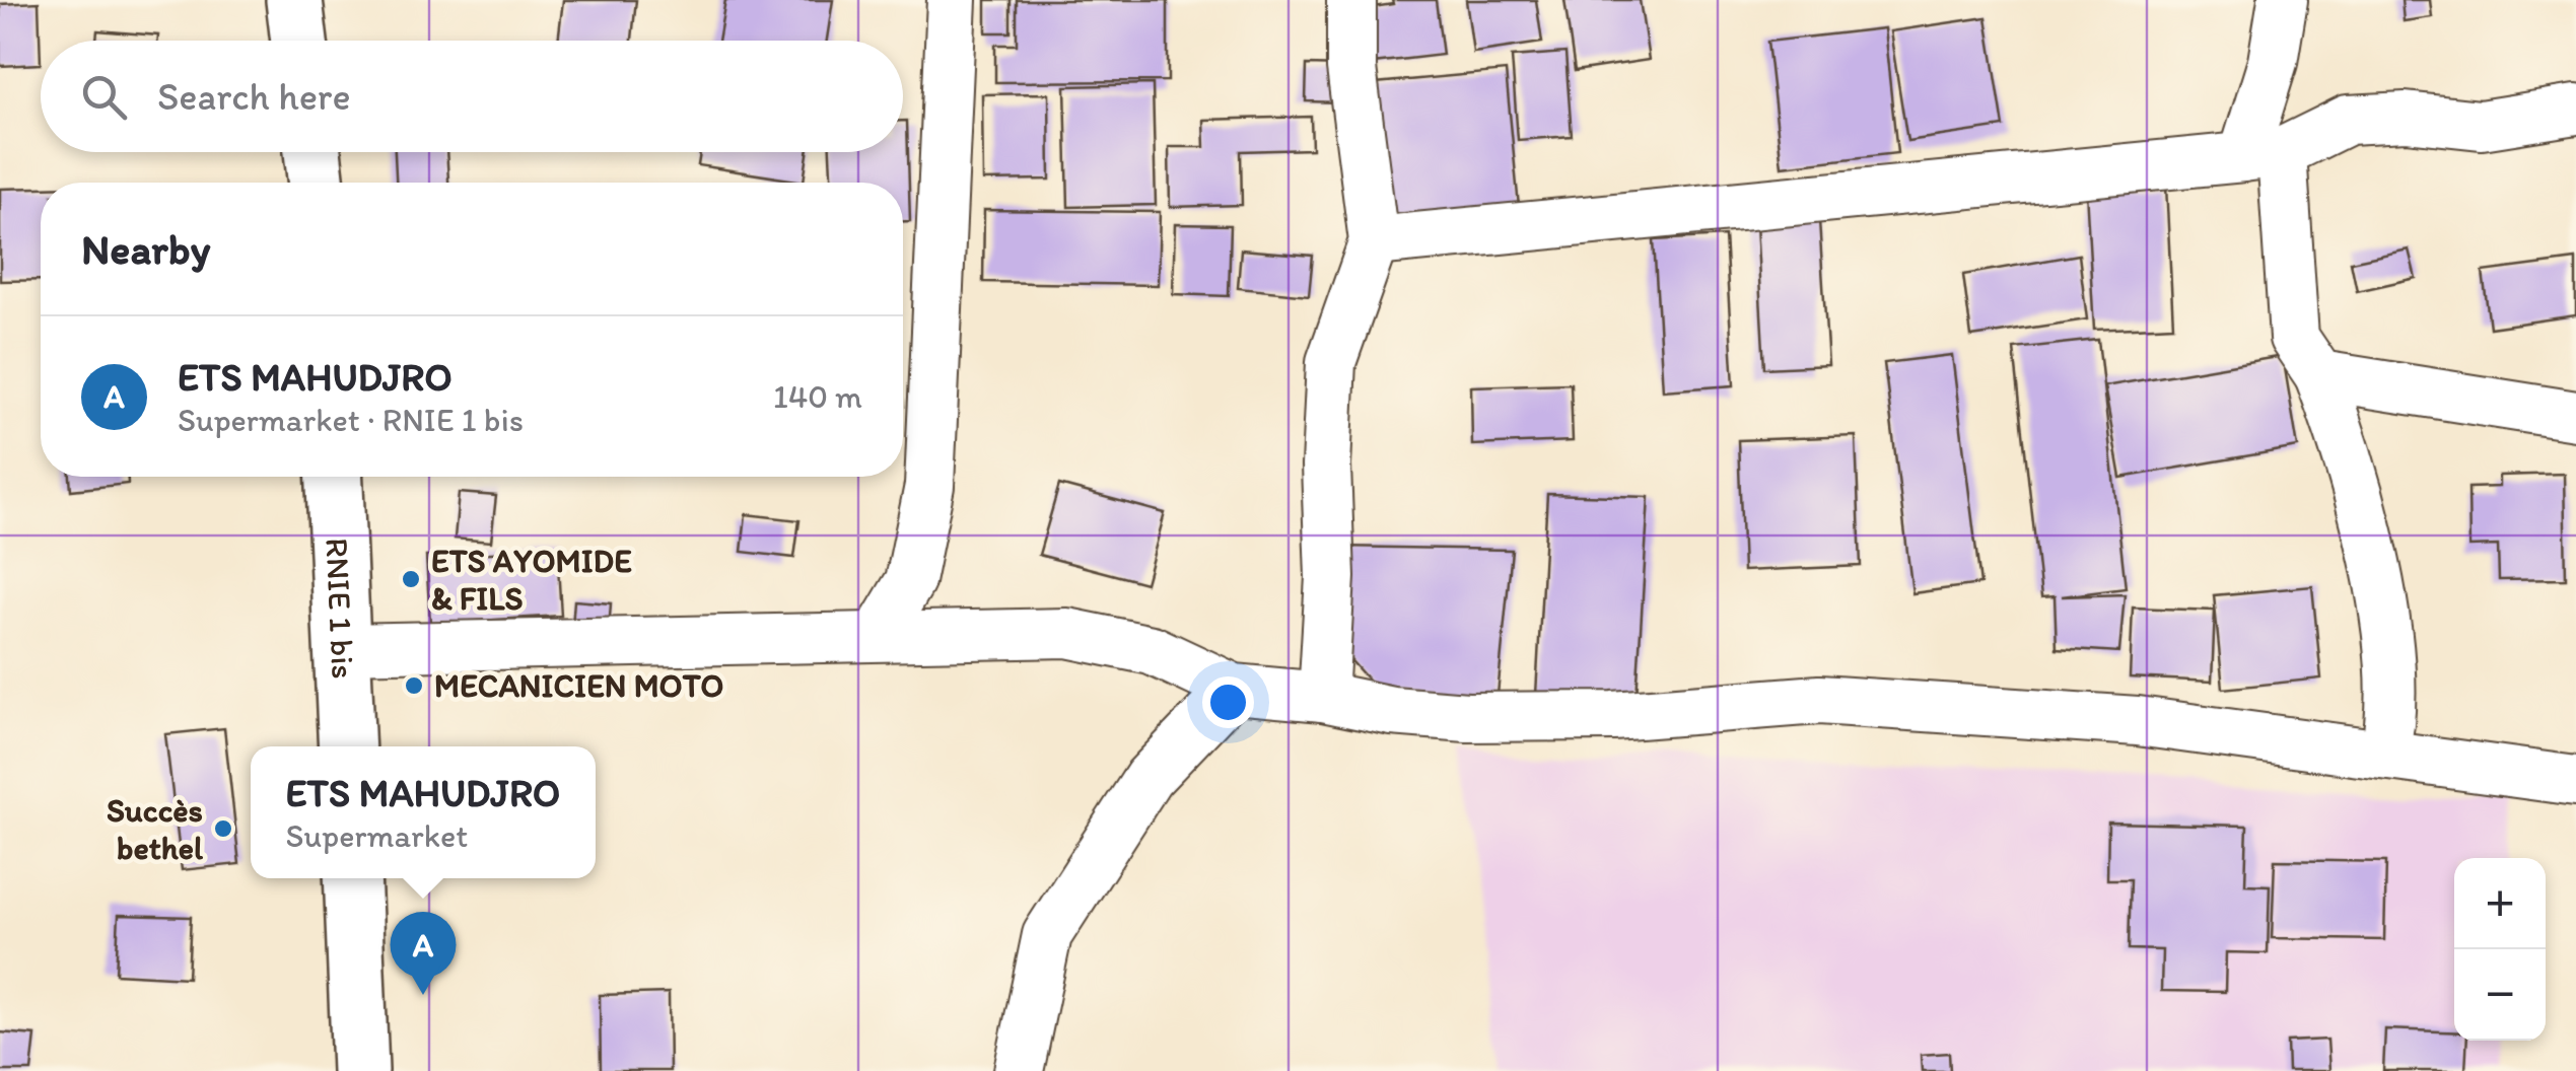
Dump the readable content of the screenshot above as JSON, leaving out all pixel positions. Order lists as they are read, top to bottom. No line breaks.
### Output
{"streets":{"main road":["RNIE 1 bis"]},"places":["ETS AYOMIDE & FILS","MECANICIEN MOTO","Succès bethel"],"page":{"search":"Search here","heading":"Nearby","list":[{"mark":"A","name":"ETS MAHUDJRO","note":"Supermarket · RNIE 1 bis","value":"140 m"}],"popup":["ETS MAHUDJRO","Supermarket"],"map_buttons":["+","−"],"pins":"A"}}
